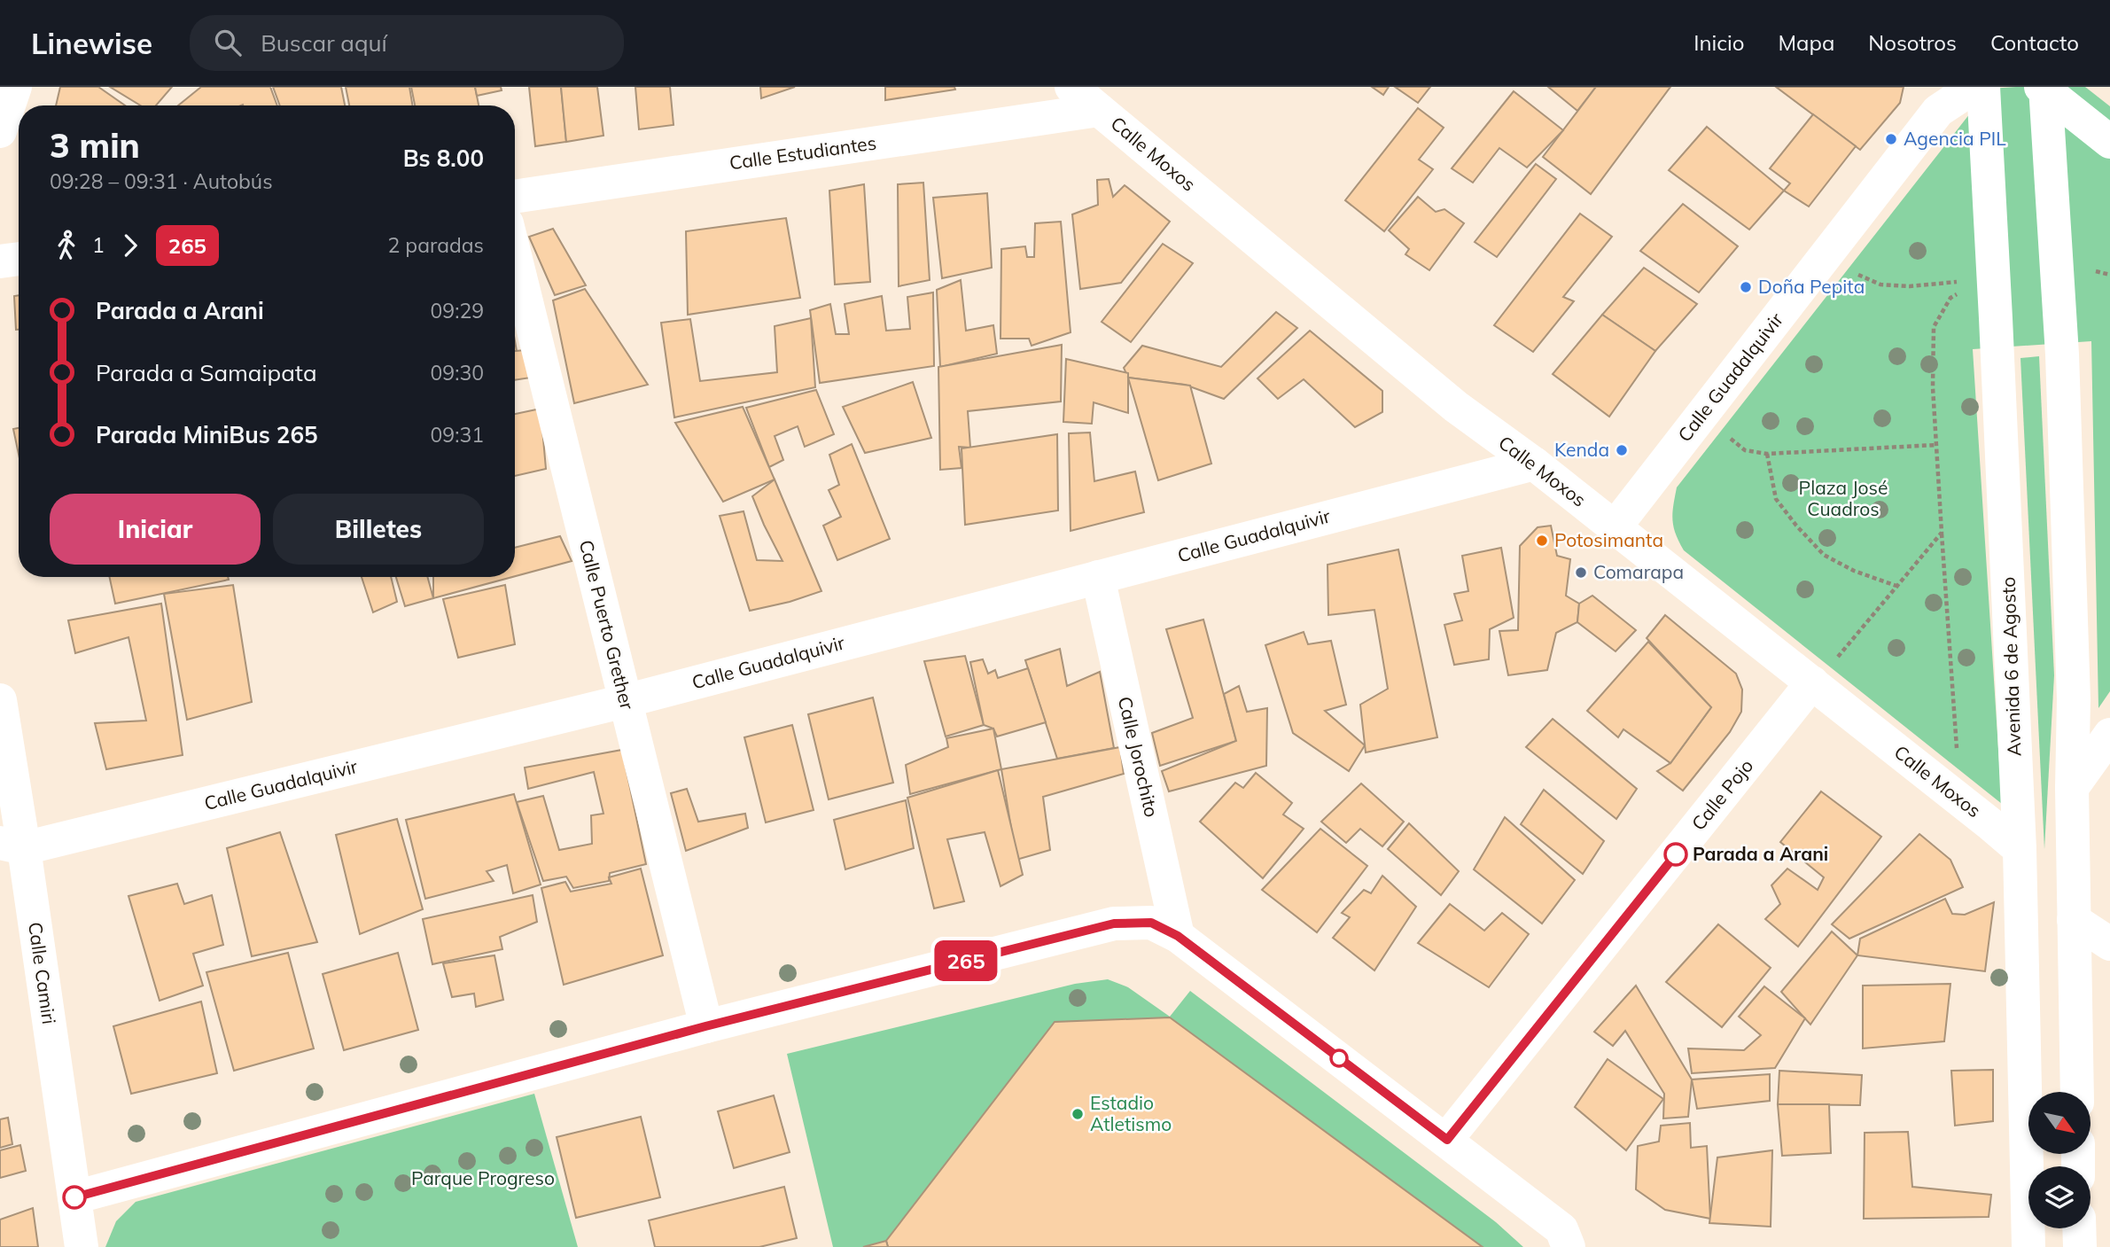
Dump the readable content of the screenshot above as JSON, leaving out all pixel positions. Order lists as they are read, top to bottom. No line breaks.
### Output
{"streets":{"street":["Calle Estudiantes","Calle Moxos","Calle Guadalquivir","Calle Puerto Grether","Avenida 6 de Agosto","Calle Jorochito","Calle Pojo","Calle Camiri"]},"crossings":[["Calle Estudiantes","Calle Moxos"],["Calle Moxos","Calle Guadalquivir"],["Calle Moxos","Avenida 6 de Agosto"],["Calle Moxos","Calle Pojo"],["Calle Guadalquivir","Calle Puerto Grether"],["Calle Guadalquivir","Calle Jorochito"],["Calle Guadalquivir","Calle Camiri"]],"parks":["Plaza José Cuadros","Parque Progreso"],"places":["Agencia PIL","Doña Pepita","Kenda","Potosimanta","Comarapa","Parada a Arani","Estadio Atletismo"],"lines":["bus line 265"],"north":"bottom right","page":{"header":"Linewise","search":"Buscar aquí","nav":["Inicio","Mapa","Nosotros","Contacto"],"on_map":"265","heading":["3 min","09:28 – 09:31 · Autobús","Bs 8.00"],"legs":["1","265","2 paradas"],"list":[{"name":"Parada a Arani","value":"09:29"},{"name":"Parada a Samaipata","value":"09:30"},{"name":"Parada MiniBus 265","value":"09:31"}],"buttons":["Iniciar","Billetes"]}}
